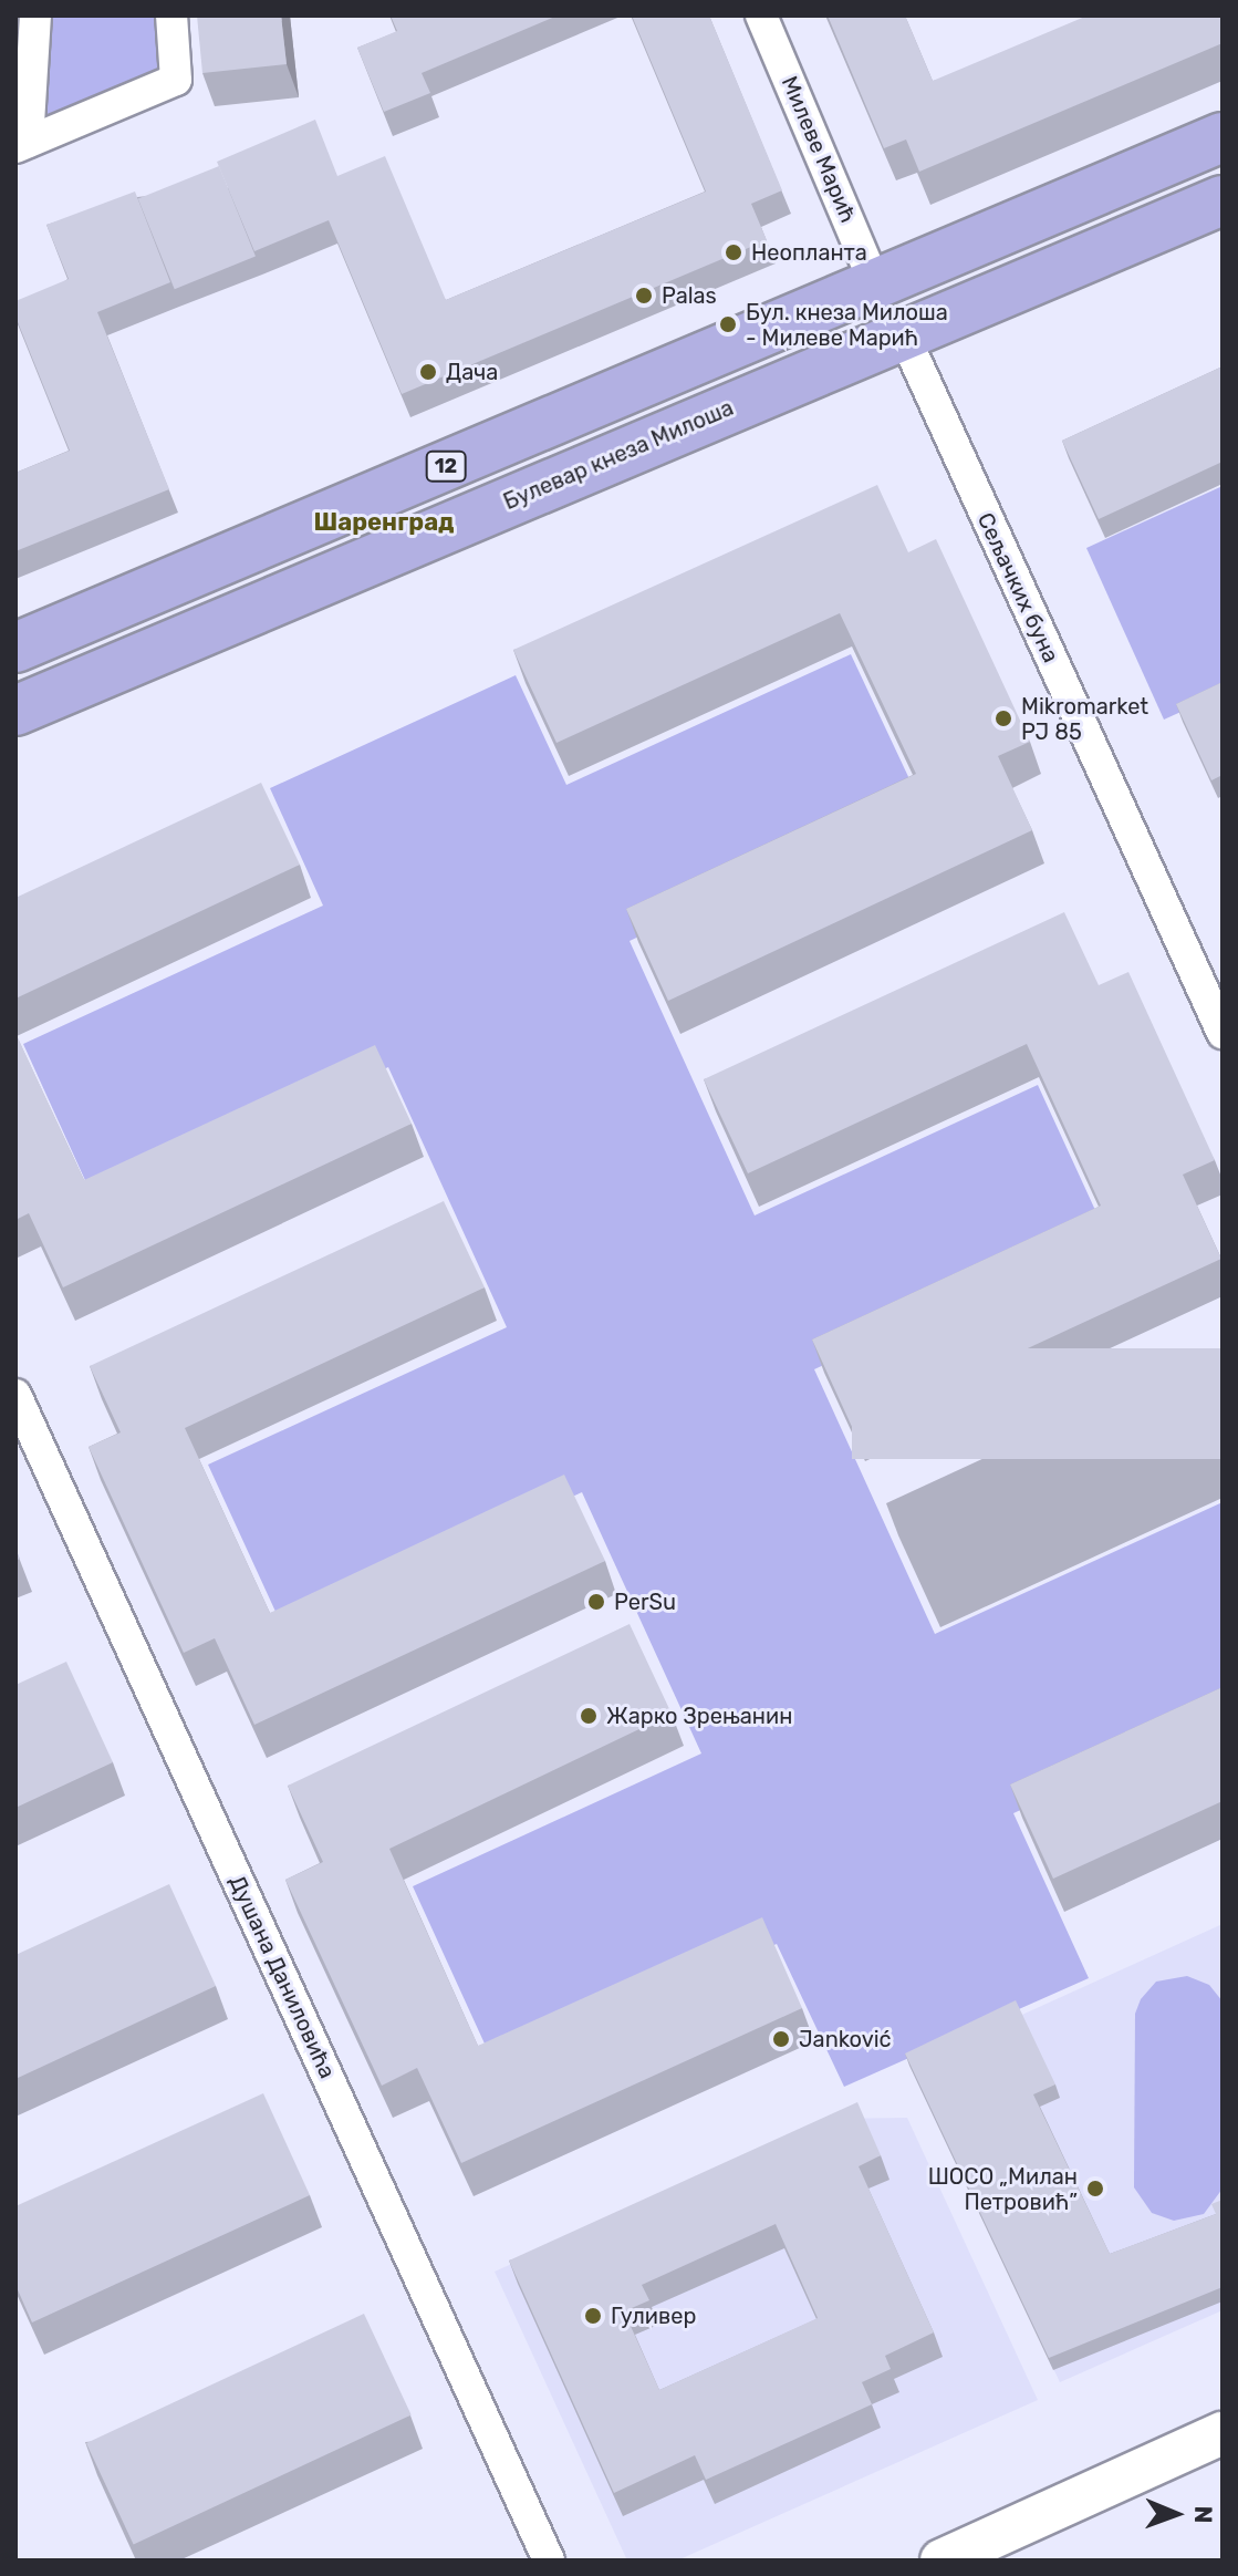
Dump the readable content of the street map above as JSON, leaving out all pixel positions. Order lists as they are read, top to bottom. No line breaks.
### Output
{"streets":{"main road":["Булевар кнеза Милоша","12"],"street":["Милеве Марић","Сељачких буна","Душана Даниловића"]},"crossings":[["Милеве Марић","12"],["Булевар кнеза Милоша","Сељачких буна"]],"districts":["Шаренград"],"places":["Неопланта","Palas","Бул. кнеза Милоша - Милеве Марић","Дача","Mikromarket PJ 85","PerSu","Жарко Зрењанин","Janković","ШОСО „Милан Петровић”","Гуливер"],"north":"right"}
